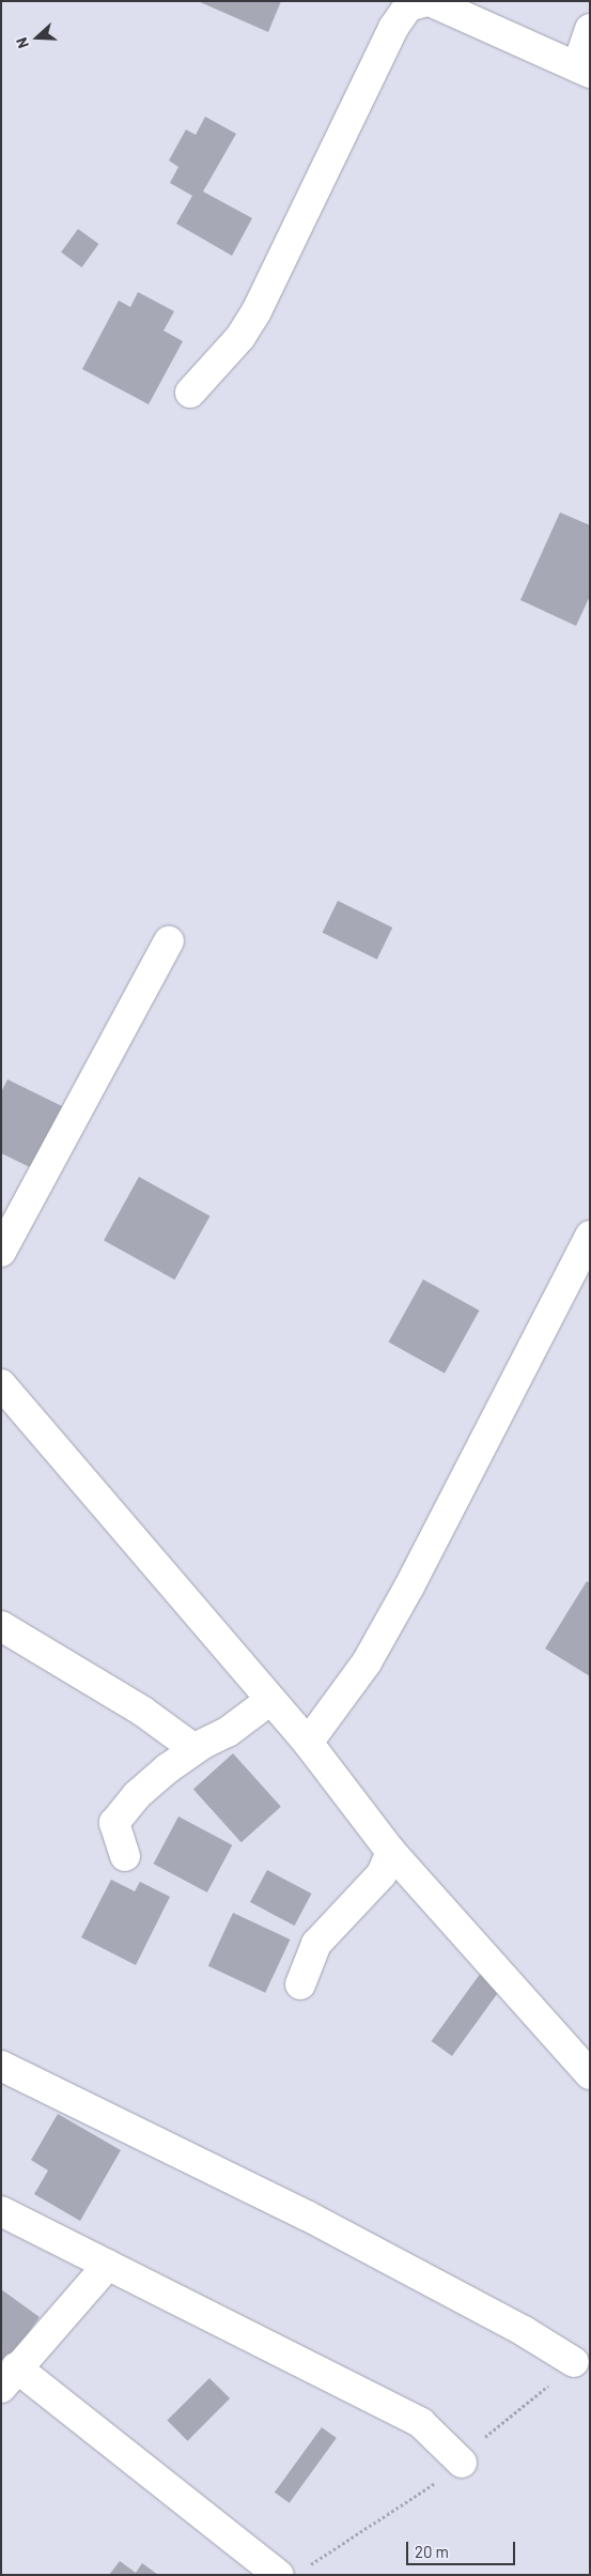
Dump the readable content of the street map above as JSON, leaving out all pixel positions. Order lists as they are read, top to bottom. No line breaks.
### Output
{"scale_bar":"20 m","north":"left"}
